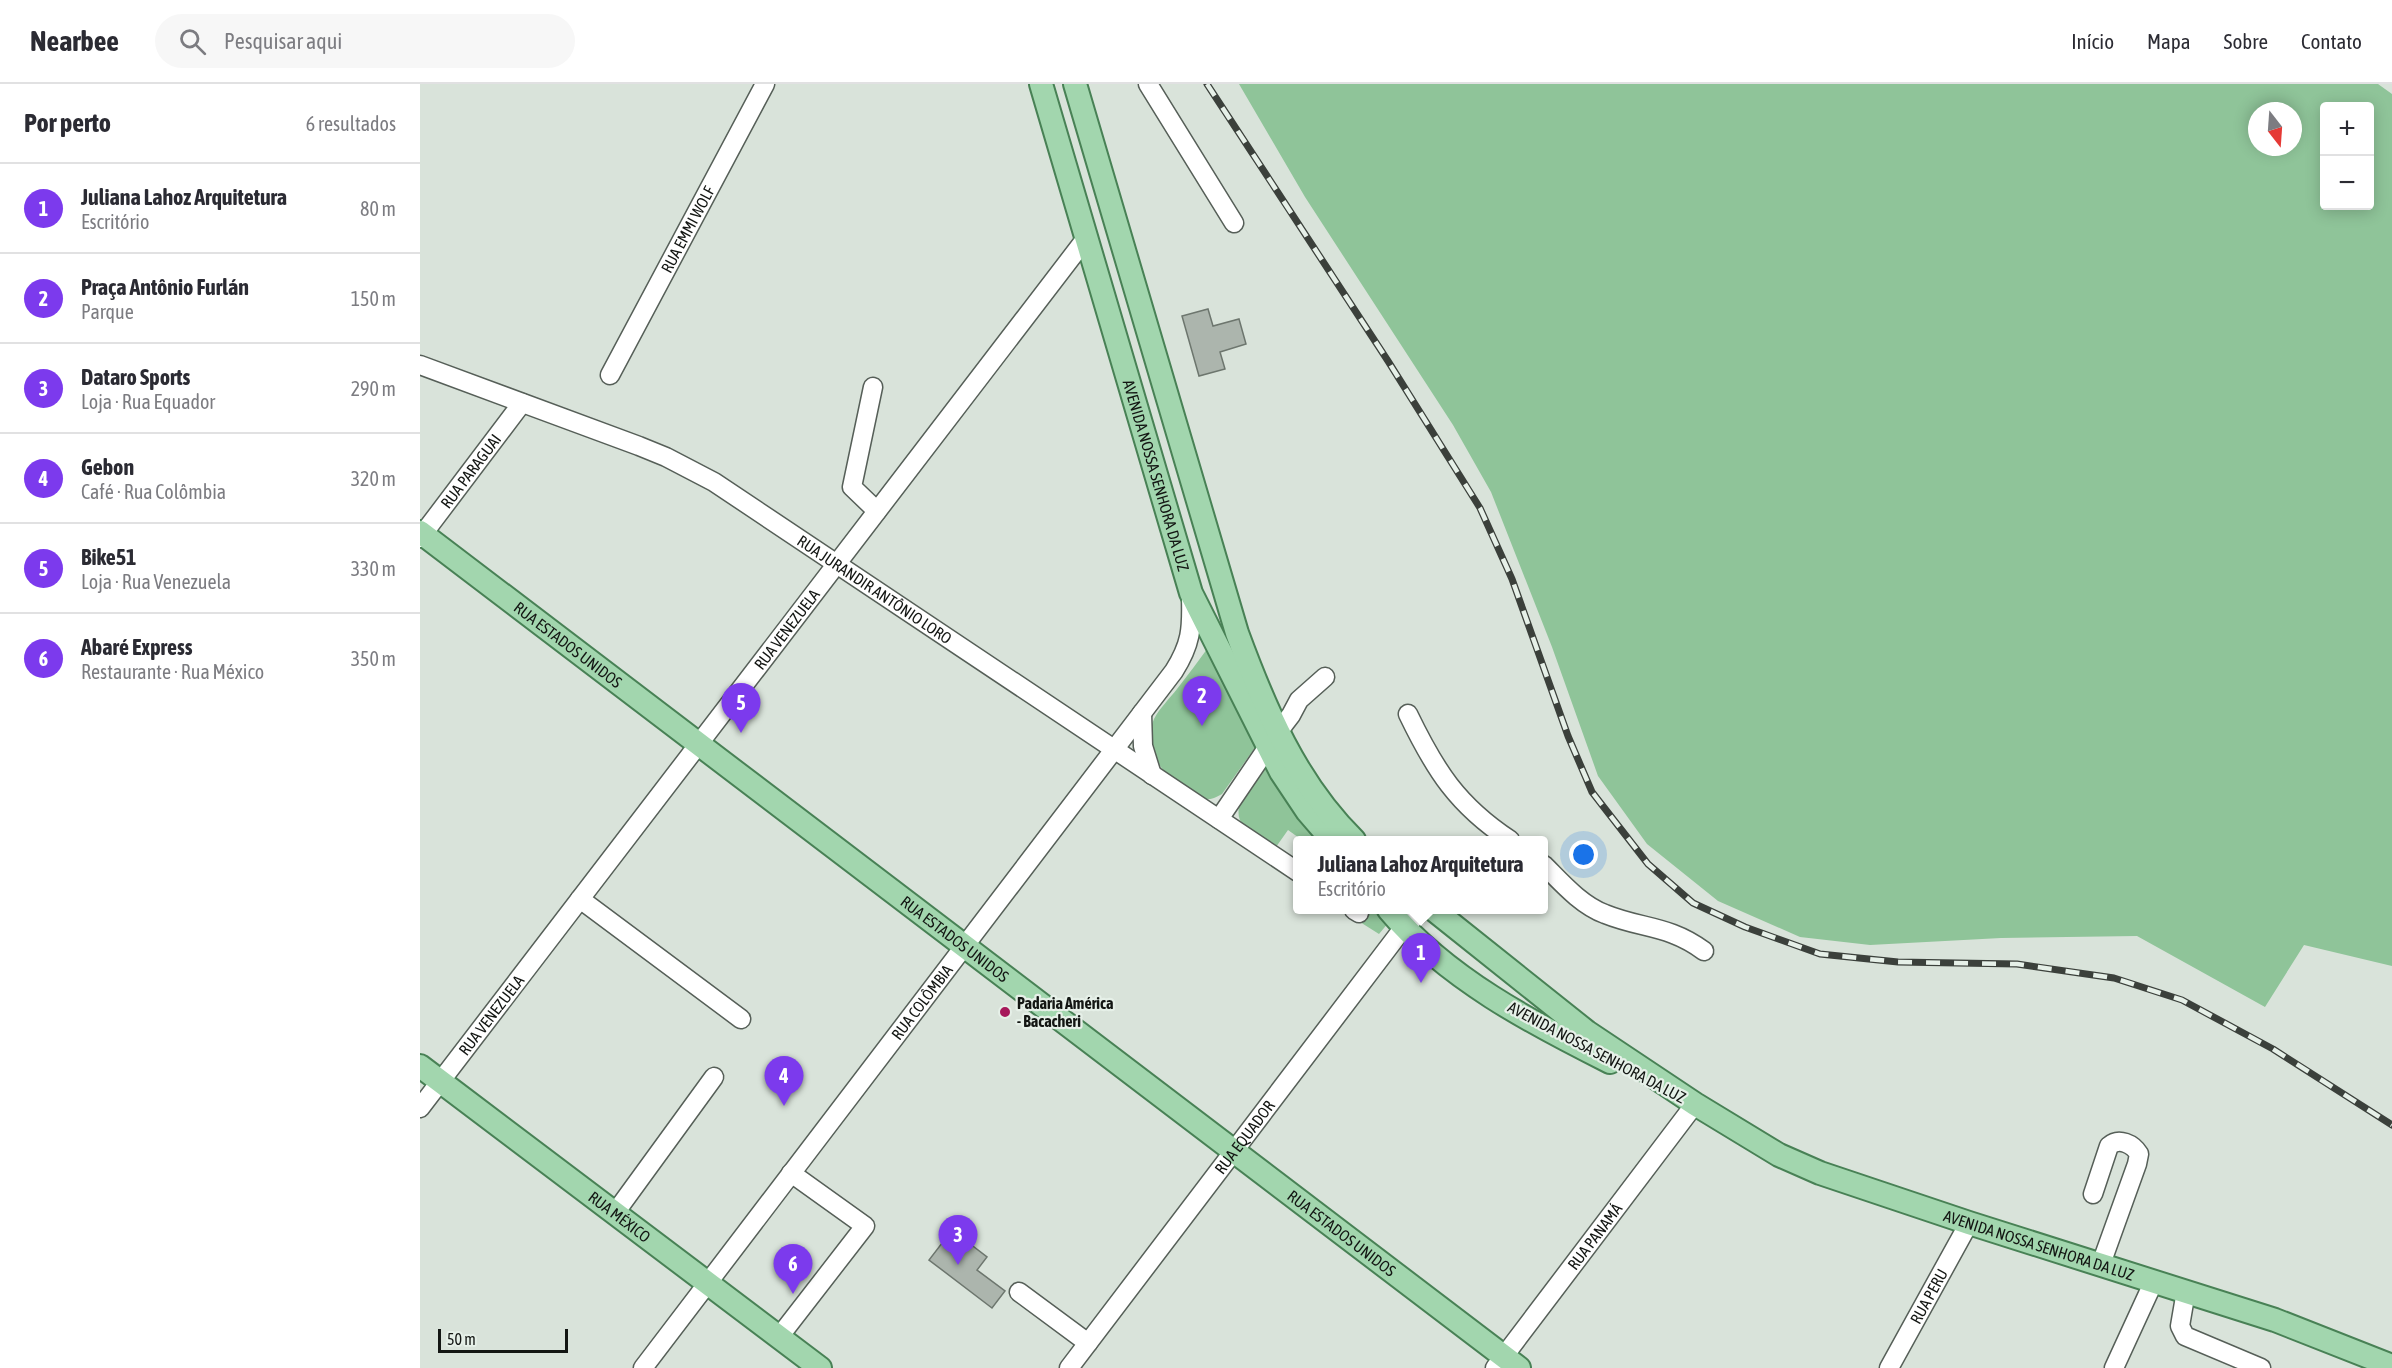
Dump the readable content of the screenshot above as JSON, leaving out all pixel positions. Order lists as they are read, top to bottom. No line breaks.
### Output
{"streets":{"main road":["AVENIDA NOSSA SENHORA DA LUZ","RUA ESTADOS UNIDOS","RUA MÉXICO"],"street":["RUA EMMI WOLF","RUA PARAGUAI","RUA JURANDIR ANTÔNIO LORO","RUA VENEZUELA","RUA COLÔMBIA","RUA EQUADOR","RUA PANAMÁ","RUA PERU"]},"crossings":[["RUA PARAGUAI","RUA JURANDIR ANTÔNIO LORO"],["RUA PARAGUAI","RUA ESTADOS UNIDOS"],["AVENIDA NOSSA SENHORA DA LUZ","RUA VENEZUELA"],["AVENIDA NOSSA SENHORA DA LUZ","RUA COLÔMBIA"],["AVENIDA NOSSA SENHORA DA LUZ","RUA EQUADOR"],["AVENIDA NOSSA SENHORA DA LUZ","RUA PANAMÁ"],["AVENIDA NOSSA SENHORA DA LUZ","RUA PERU"],["RUA JURANDIR ANTÔNIO LORO","RUA VENEZUELA"],["RUA JURANDIR ANTÔNIO LORO","RUA COLÔMBIA"],["RUA VENEZUELA","RUA ESTADOS UNIDOS"],["RUA VENEZUELA","RUA MÉXICO"],["RUA ESTADOS UNIDOS","RUA COLÔMBIA"],["RUA ESTADOS UNIDOS","RUA EQUADOR"],["RUA ESTADOS UNIDOS","RUA PANAMÁ"],["RUA COLÔMBIA","RUA MÉXICO"]],"places":["Padaria América - Bacacheri"],"scale_bar":"50 m","north":"bottom","page":{"header":"Nearbee","search":"Pesquisar aqui","nav":["Início","Mapa","Sobre","Contato"],"heading":["Por perto","6 resultados"],"map_buttons":["+","−"],"list":[{"mark":"1","name":"Juliana Lahoz Arquitetura","note":"Escritório","value":"80 m"},{"mark":"2","name":"Praça Antônio Furlán","note":"Parque","value":"150 m"},{"mark":"3","name":"Dataro Sports","note":"Loja · Rua Equador","value":"290 m"},{"mark":"4","name":"Gebon","note":"Café · Rua Colômbia","value":"320 m"},{"mark":"5","name":"Bike51","note":"Loja · Rua Venezuela","value":"330 m"},{"mark":"6","name":"Abaré Express","note":"Restaurante · Rua México","value":"350 m"}],"pins":["2","5","1","4","3","6"],"popup":["Juliana Lahoz Arquitetura","Escritório"],"scale":"50 m"}}
